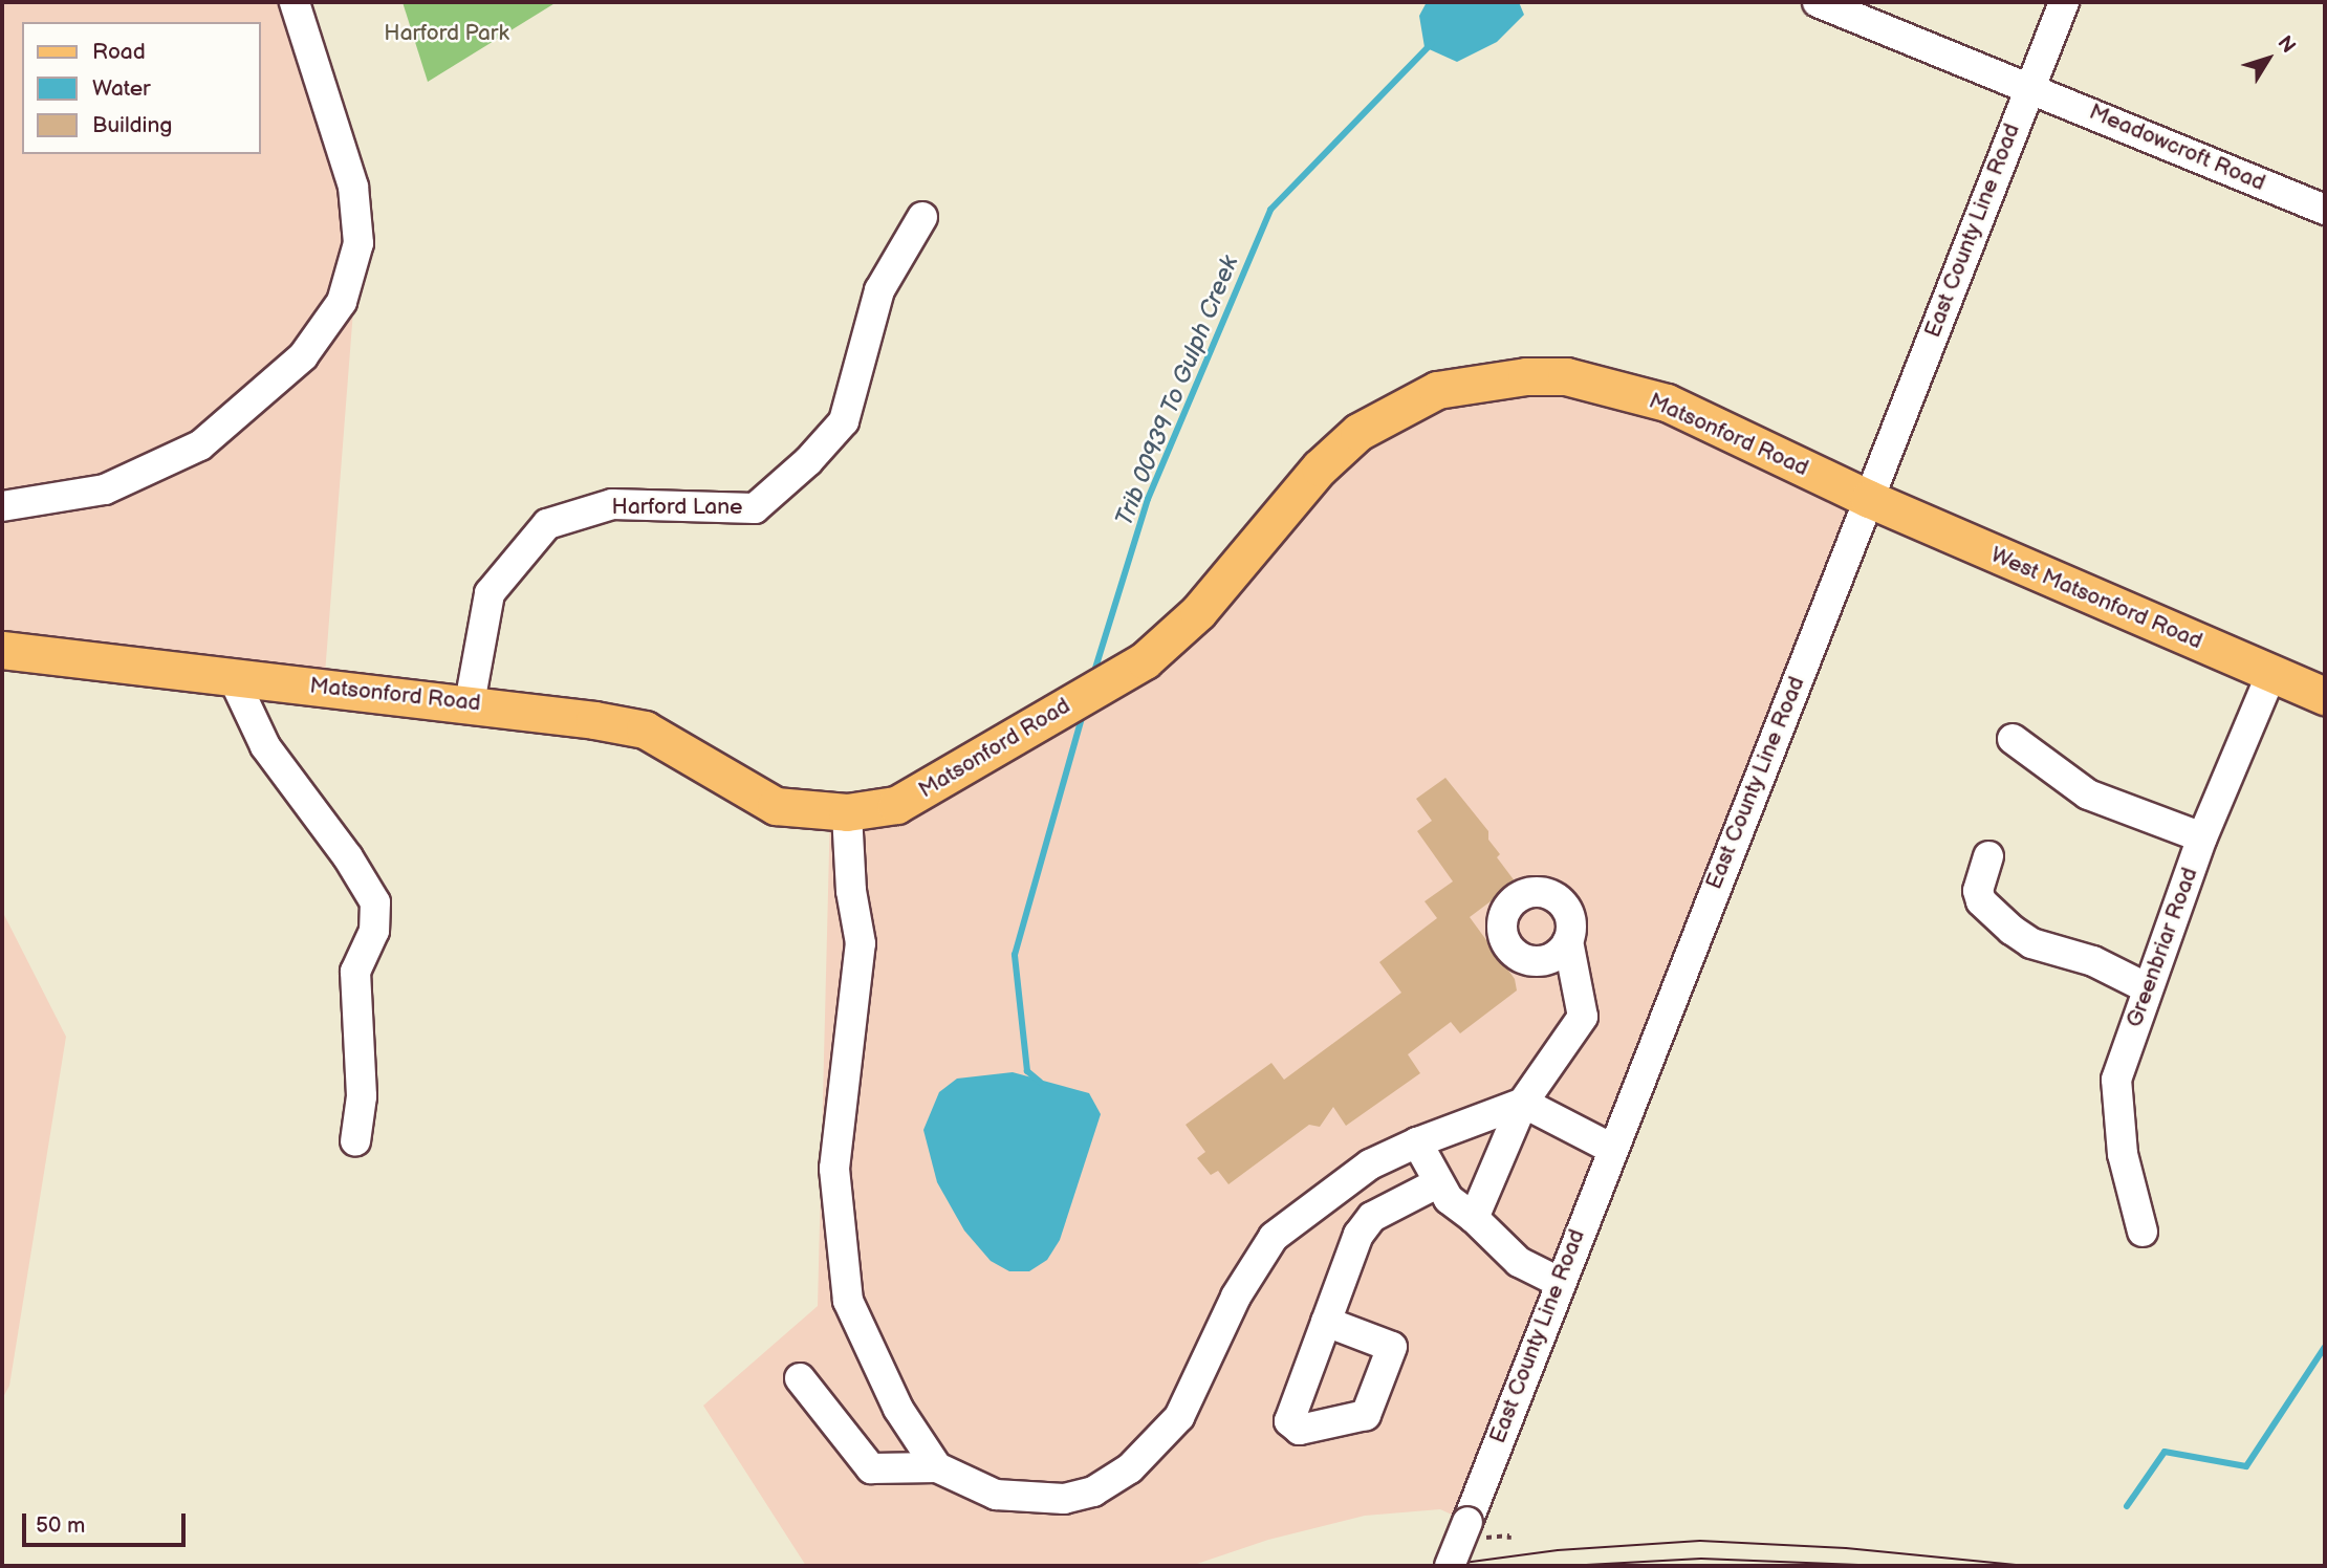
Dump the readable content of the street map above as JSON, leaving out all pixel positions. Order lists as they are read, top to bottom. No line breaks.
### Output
{"streets":{"main road":["Matsonford Road","West Matsonford Road"],"street":["Meadowcroft Road","East County Line Road","Harford Lane","Greenbriar Road"]},"crossings":[["Meadowcroft Road","East County Line Road"],["East County Line Road","Matsonford Road"],["East County Line Road","West Matsonford Road"],["Matsonford Road","Harford Lane"],["Matsonford Road","West Matsonford Road"],["West Matsonford Road","Greenbriar Road"]],"water":["Trib 00939 To Gulph Creek"],"parks":["Harford Park"],"legend":["Road","Water","Building"],"scale_bar":"50 m","north":"top right"}
